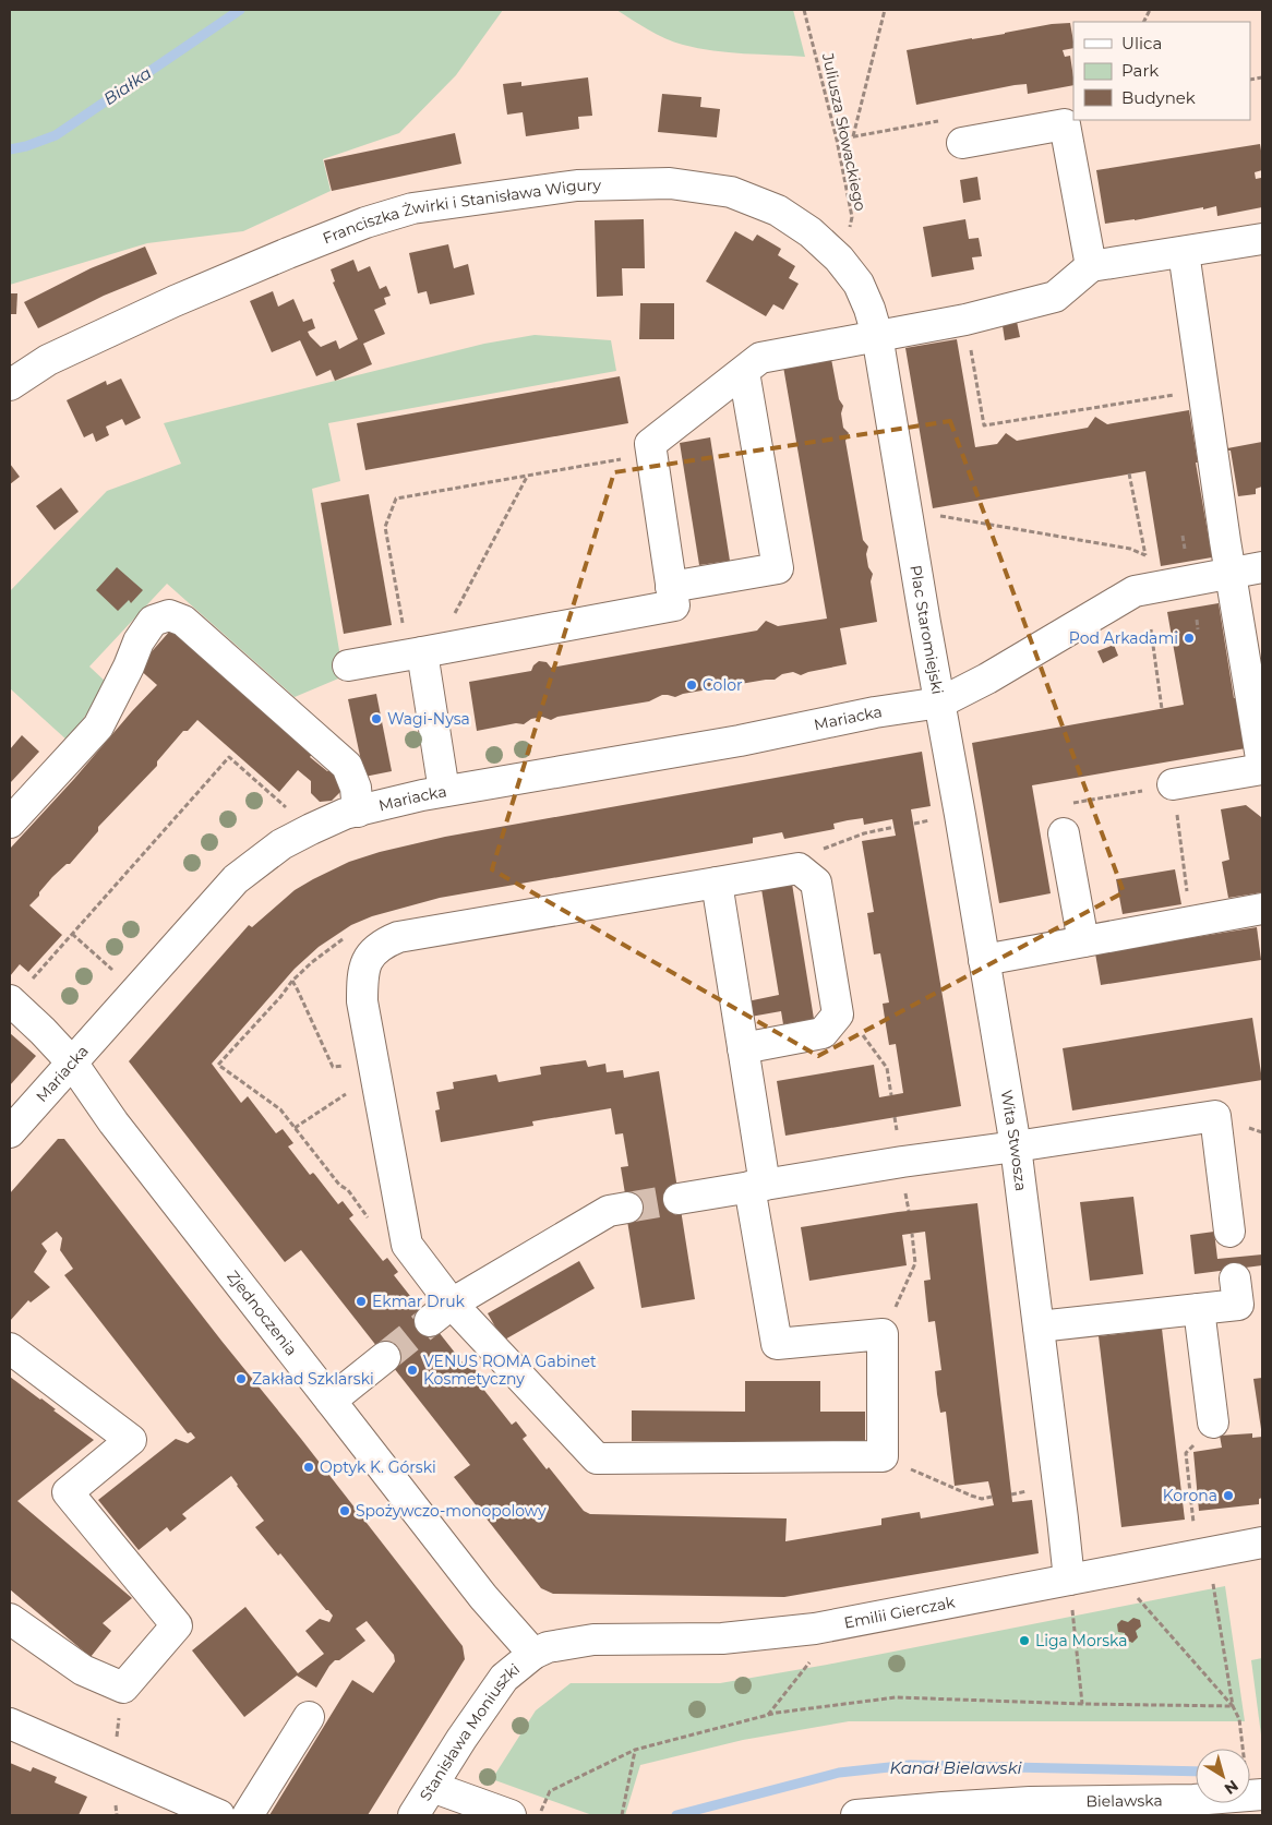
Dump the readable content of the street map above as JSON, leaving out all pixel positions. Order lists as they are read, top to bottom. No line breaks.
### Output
{"streets":{"street":["Franciszka Żwirki i Stanisława Wigury","Plac Staromiejski","Mariacka","Wita Stwosza","Zjednoczenia","Emilii Gierczak","Stanisława Moniuszki","Bielawska"],"path":["Juliusza Słowackiego"]},"crossings":[["Juliusza Słowackiego","Franciszka Żwirki i Stanisława Wigury"],["Franciszka Żwirki i Stanisława Wigury","Plac Staromiejski"],["Plac Staromiejski","Mariacka"],["Plac Staromiejski","Wita Stwosza"],["Mariacka","Wita Stwosza"],["Mariacka","Zjednoczenia"],["Wita Stwosza","Emilii Gierczak"],["Zjednoczenia","Emilii Gierczak"],["Zjednoczenia","Stanisława Moniuszki"],["Emilii Gierczak","Stanisława Moniuszki"]],"water":["Białka","Kanał Bielawski"],"places":["Pod Arkadami","Color","Wagi-Nysa","Ekmar Druk","VENUS ROMA Gabinet Kosmetyczny","Zakład Szklarski","Optyk K. Górski","Korona","Spożywczo-monopolowy","Liga Morska"],"legend":["Ulica","Park","Budynek"],"north":"bottom right"}
